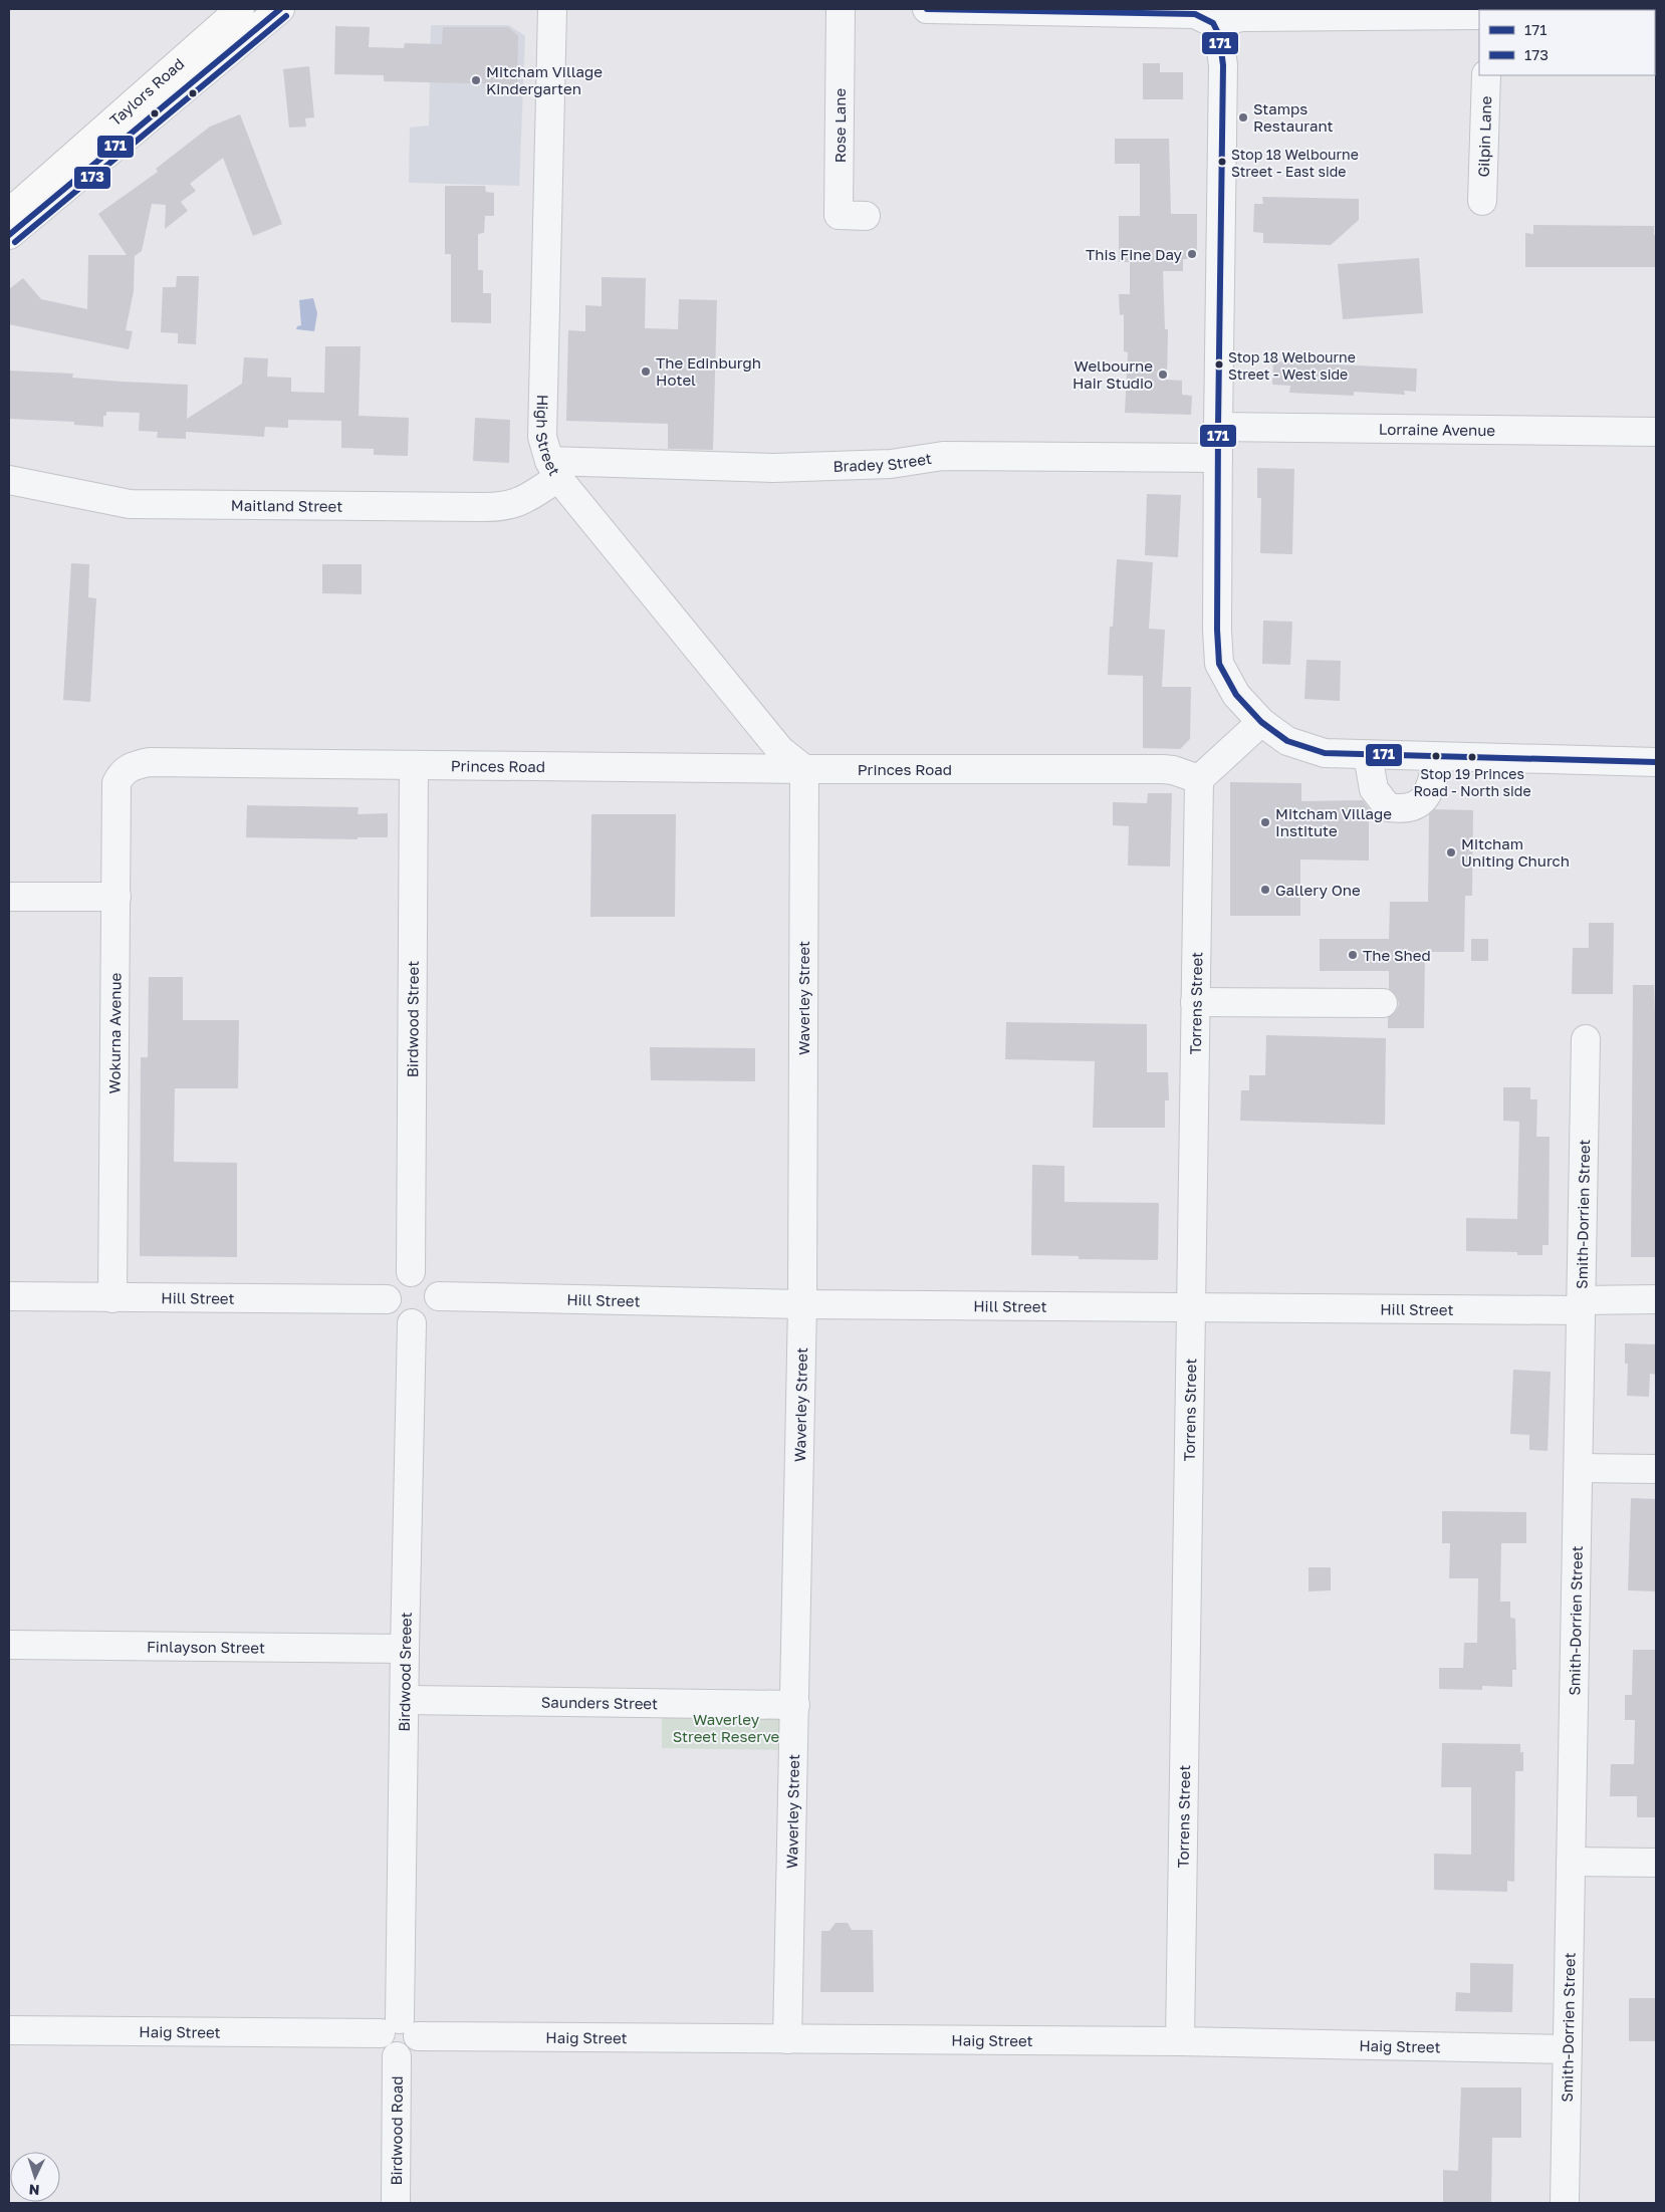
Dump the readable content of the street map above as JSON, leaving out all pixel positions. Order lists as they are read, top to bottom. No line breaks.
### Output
{"streets":{"main road":["Taylors Road"],"street":["Rose Lane","Gilpin Lane","Lorraine Avenue","High Street","Bradey Street","Maitland Street","Princes Road","Waverley Street","Torrens Street","Birdwood Street","Wokurna Avenue","Smith-Dorrien Street","Hill Street","Finlayson Street","Birdwood Sreeet","Saunders Street","Haig Street","Birdwood Road"]},"crossings":[["High Street","Bradey Street"],["High Street","Maitland Street"],["High Street","Princes Road"],["High Street","Waverley Street"],["Bradey Street","Maitland Street"],["Princes Road","Waverley Street"],["Princes Road","Torrens Street"],["Princes Road","Birdwood Street"],["Princes Road","Wokurna Avenue"],["Waverley Street","Hill Street"],["Waverley Street","Saunders Street"],["Waverley Street","Haig Street"],["Torrens Street","Hill Street"],["Torrens Street","Haig Street"],["Birdwood Street","Hill Street"],["Birdwood Street","Birdwood Sreeet"],["Wokurna Avenue","Hill Street"],["Smith-Dorrien Street","Hill Street"],["Smith-Dorrien Street","Haig Street"],["Hill Street","Birdwood Sreeet"],["Finlayson Street","Birdwood Sreeet"],["Birdwood Sreeet","Saunders Street"],["Birdwood Sreeet","Haig Street"],["Birdwood Sreeet","Birdwood Road"],["Haig Street","Birdwood Road"]],"parks":["Waverley Street Reserve"],"places":["Mitcham Village Kindergarten","Stamps Restaurant","Stop 18 Welbourne Street - East side","This Fine Day","Stop 18 Welbourne Street - West side","The Edinburgh Hotel","Welbourne Hair Studio","Stop 19 Princes Road - North side","Mitcham Village Institute","Mitcham Uniting Church","Gallery One","The Shed"],"lines":["transit line 171","transit line 173"],"legend":["171","173"],"north":"bottom"}
